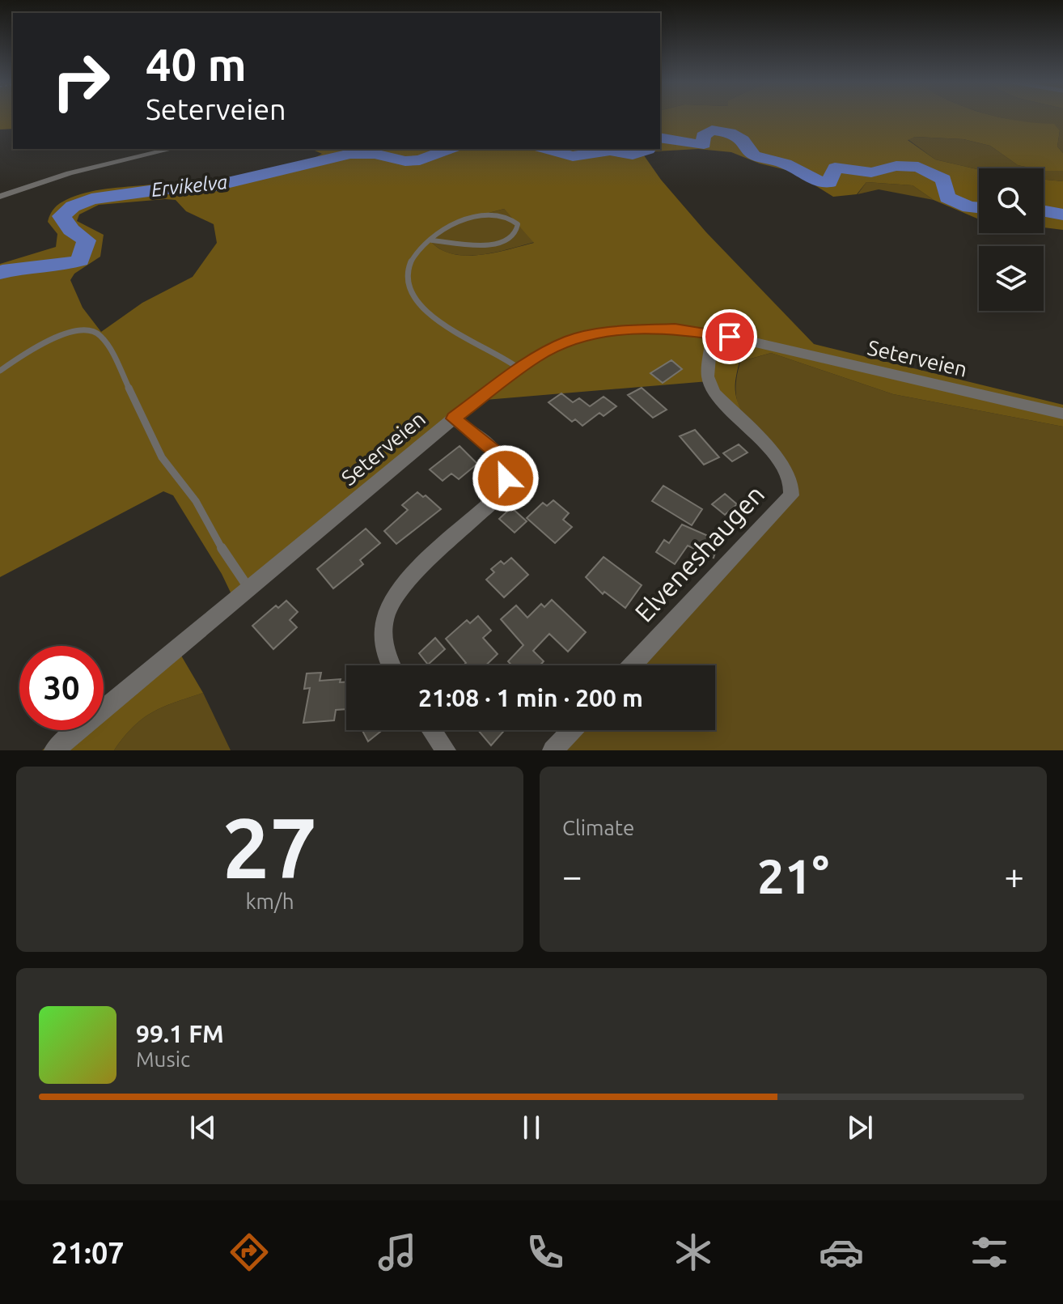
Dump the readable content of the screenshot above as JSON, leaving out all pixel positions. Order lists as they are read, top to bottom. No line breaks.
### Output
{"streets":{"street":["Seterveien","Elveneshaugen"]},"crossings":[["Seterveien","Elveneshaugen"]],"water":["Ervikelva"],"page":{"turn":["40 m","Seterveien"],"limit":"30","trip":"21:08 · 1 min · 200 m","tile":[["27","km/h"],"Climate"],"heat":["−","21°","+"],"song":["99.1 FM","Music"],"tabs":"21:07"}}
